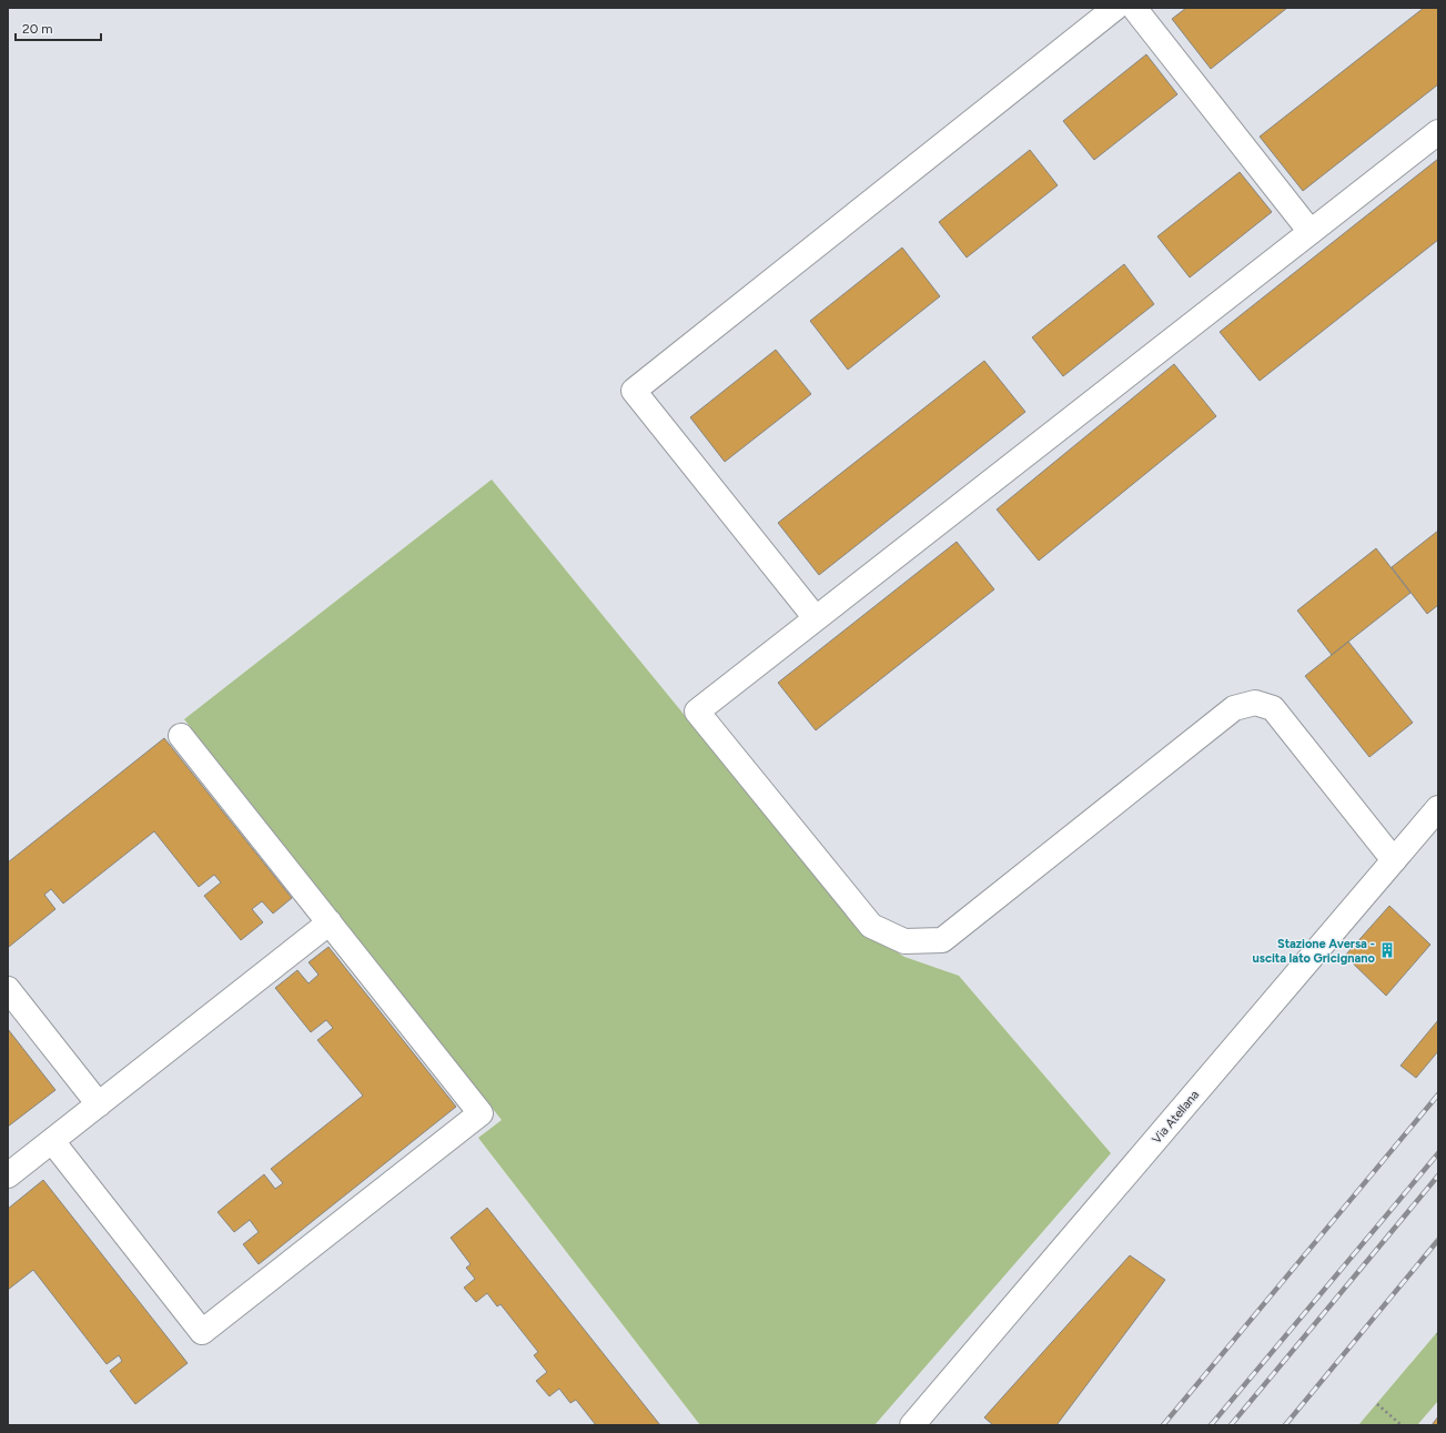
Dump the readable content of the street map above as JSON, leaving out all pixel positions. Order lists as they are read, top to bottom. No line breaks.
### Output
{"streets":{"street":["Via Atellana"]},"places":{"building":["Stazione Aversa - uscita lato Gricignano"]},"scale_bar":"20 m"}
